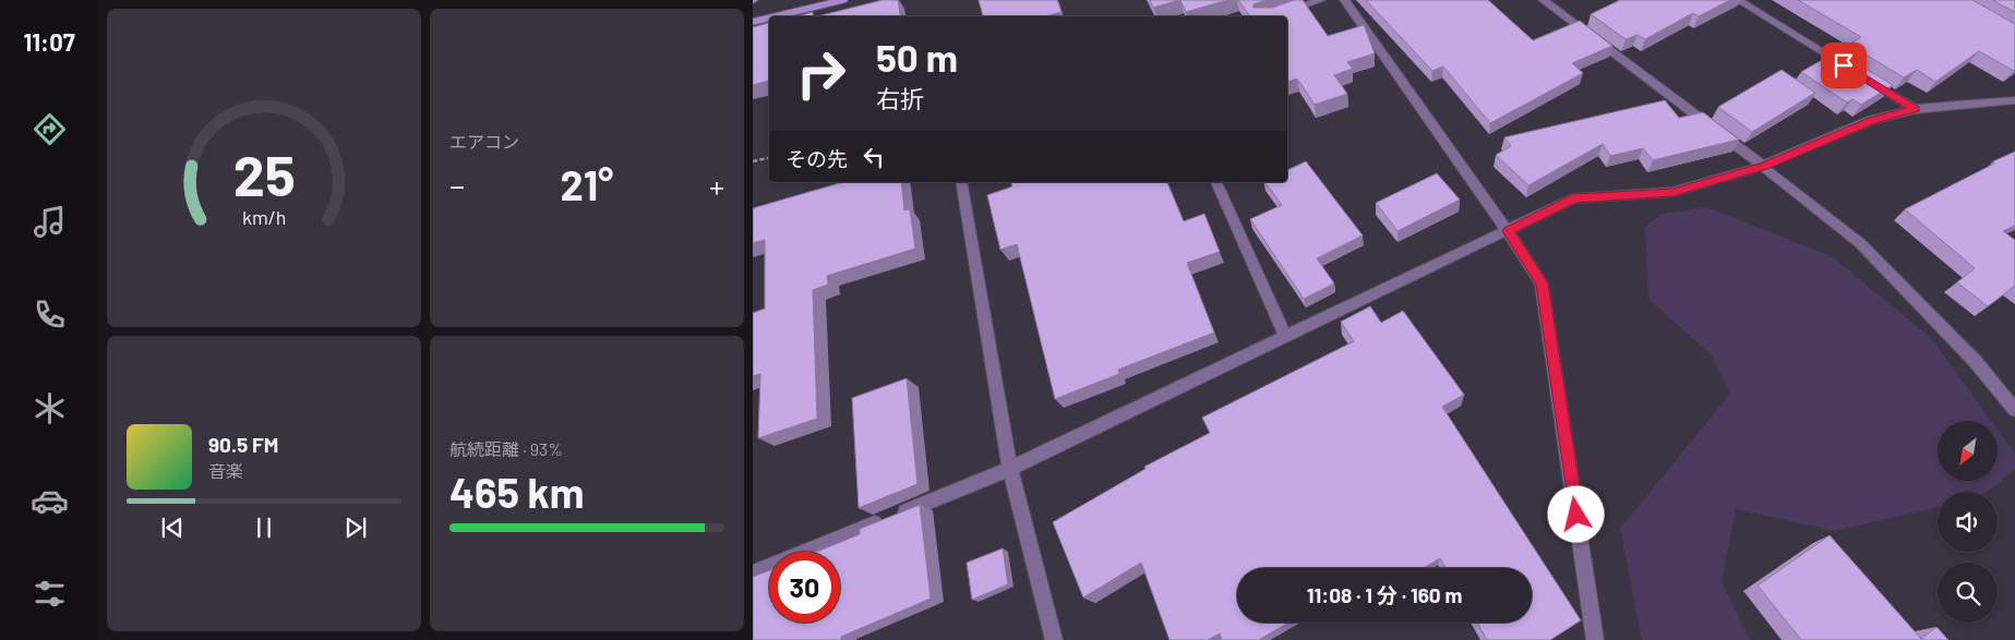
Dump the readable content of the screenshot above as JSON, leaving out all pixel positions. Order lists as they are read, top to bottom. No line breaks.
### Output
{"north":"bottom left","page":{"tabs":"11:07","tile":["エアコン",["航続距離 · 93%","465 km"]],"turn":["50 m","右折"],"then":"その先","heat":["−","21°","+"],"song":["90.5 FM","音楽"],"limit":"30","trip":"11:08 · 1 分 · 160 m","gauge":["25","km/h"]}}
